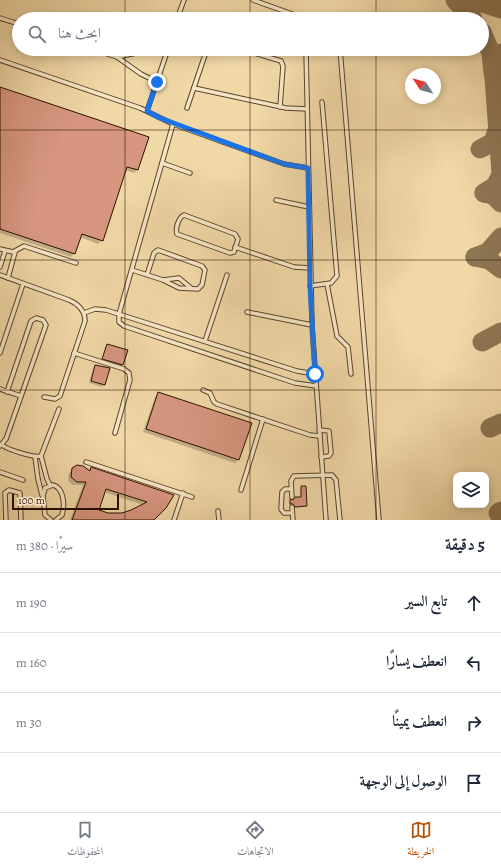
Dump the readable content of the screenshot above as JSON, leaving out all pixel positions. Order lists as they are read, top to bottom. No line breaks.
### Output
{"scale_bar":"100 m","north":"top left","page":{"search":"ابحث هنا","scale":"100 m","heading":["5 دقيقة","سيرًا · 380 m"],"list":[["تابع السير","190 m"],["انعطف يسارًا","160 m"],["انعطف يمينًا","30 m"],"الوصول إلى الوجهة"],"nav":["الخريطة","الاتجاهات","المحفوظات"]}}
